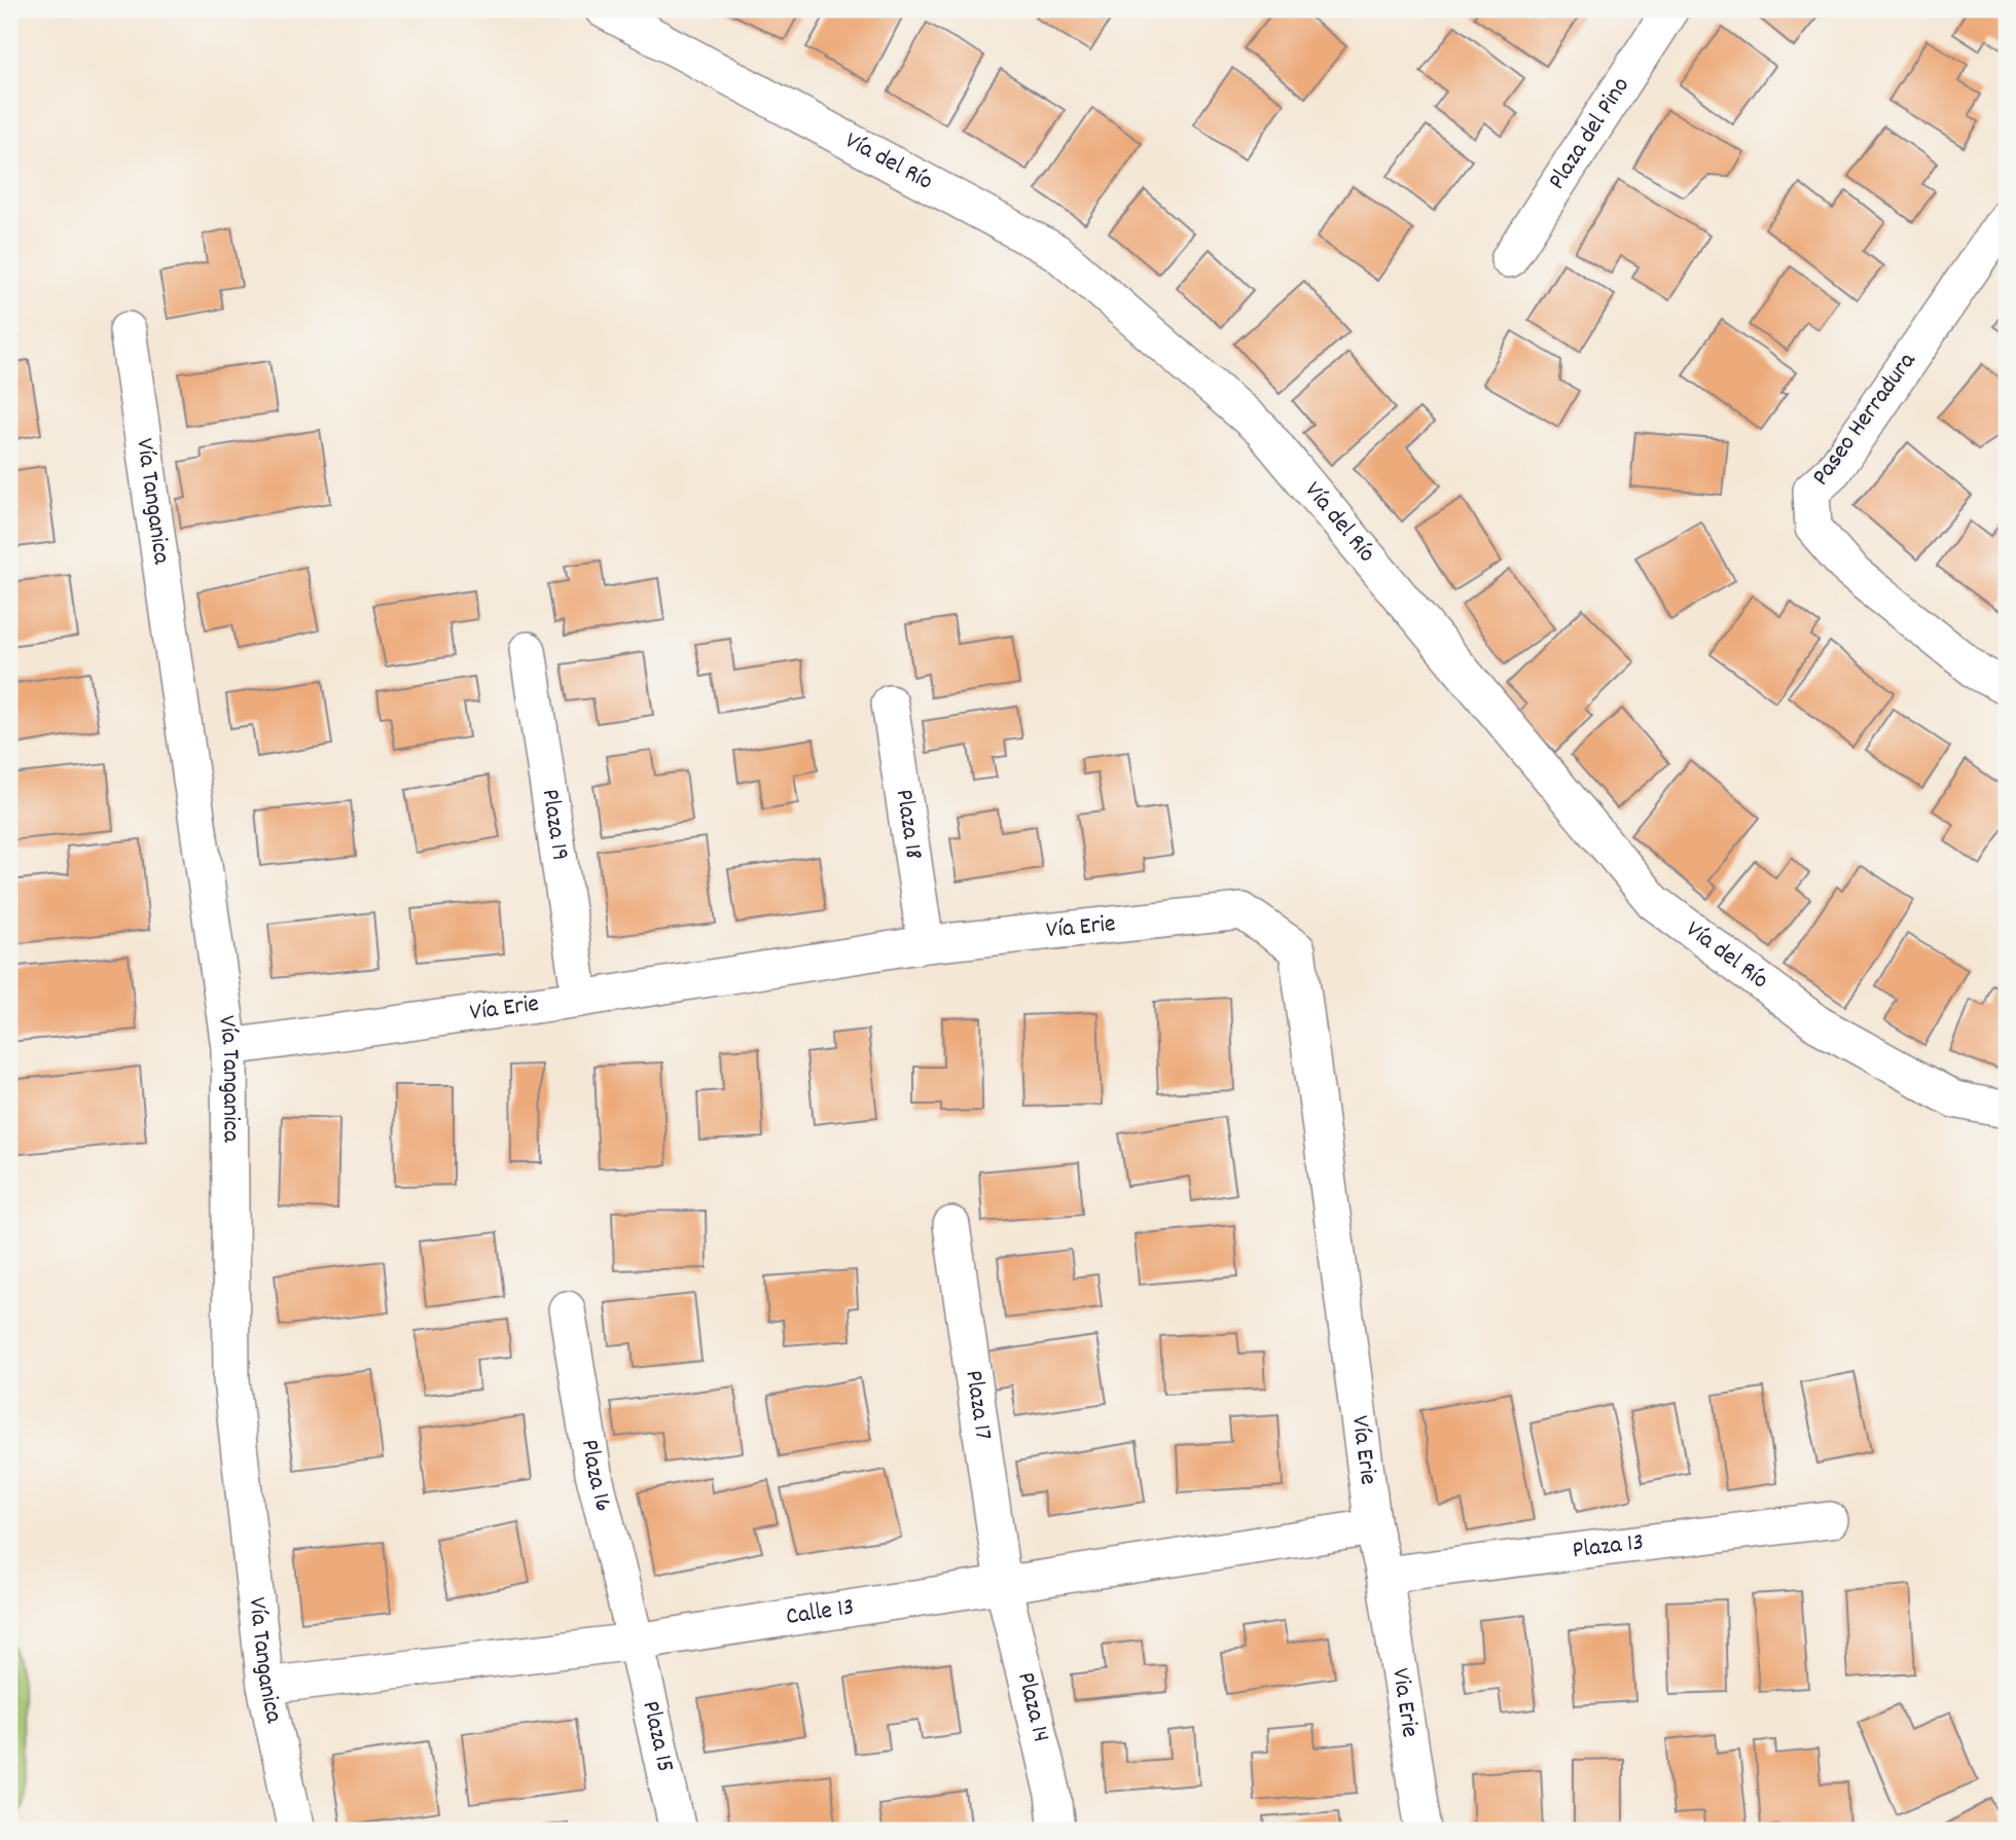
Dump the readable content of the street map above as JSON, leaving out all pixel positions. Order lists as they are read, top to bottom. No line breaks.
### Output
{"streets":{"street":["Plaza del Pino","Vía del Río","Paseo Herradura","Vía Tanganica","Plaza 18","Plaza 19","Vía Erie","Plaza 17","Plaza 16","Plaza 13","Calle 13","Via Erie","Plaza 14","Plaza 15"]},"crossings":[["Vía Tanganica","Vía Erie"],["Vía Tanganica","Calle 13"],["Plaza 18","Vía Erie"],["Plaza 19","Vía Erie"],["Vía Erie","Plaza 13"],["Vía Erie","Calle 13"],["Vía Erie","Via Erie"],["Plaza 17","Calle 13"],["Plaza 17","Plaza 14"],["Plaza 16","Calle 13"],["Plaza 16","Plaza 15"],["Plaza 13","Via Erie"],["Calle 13","Plaza 14"],["Calle 13","Plaza 15"]]}
